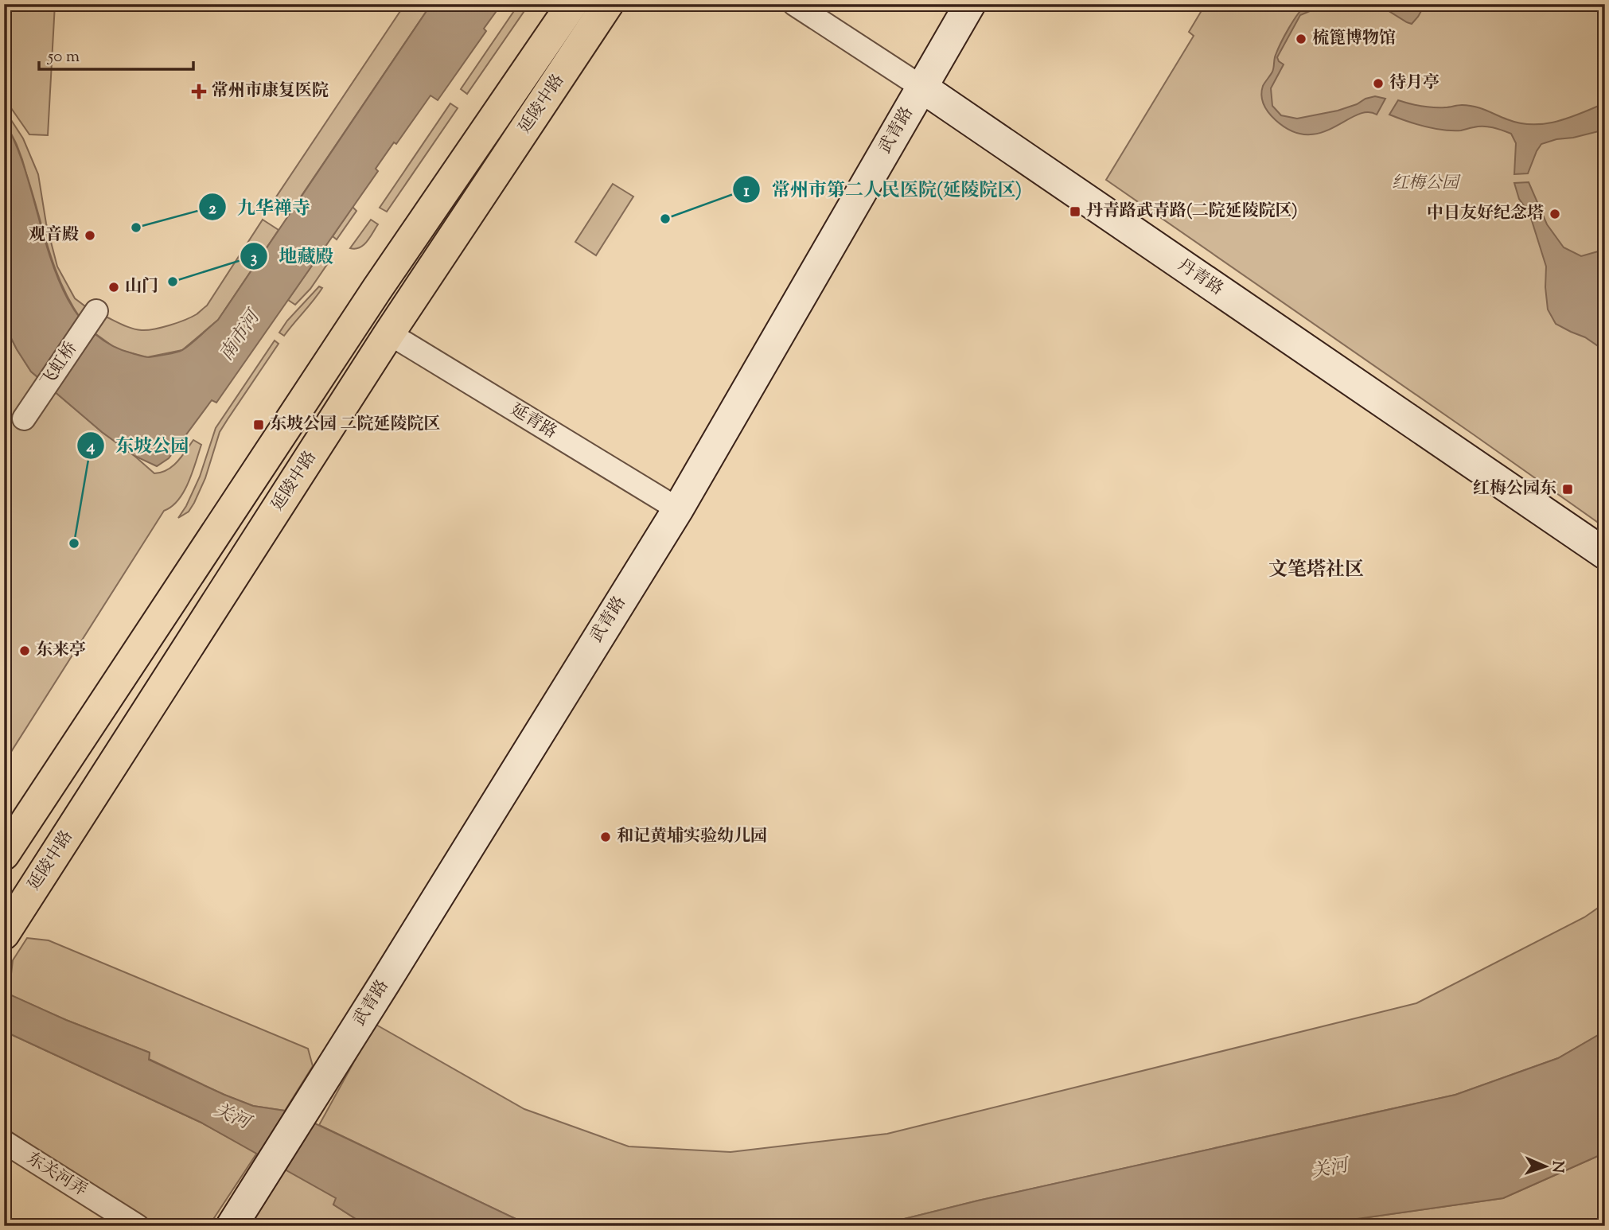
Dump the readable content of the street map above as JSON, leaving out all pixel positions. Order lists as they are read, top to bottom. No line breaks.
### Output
{"streets":{"main road":["延陵中路"],"street":["武青路","丹青路","飞虹桥","延青路","东关河弄"]},"crossings":[["延陵中路","延青路"],["武青路","丹青路"],["武青路","延青路"]],"districts":["文笔塔社区"],"water":["南市河","关河"],"parks":["红梅公园"],"places":{"other":["梳篦博物馆","待月亭","中日友好纪念塔","常州市第二人民医院(延陵院区)","九华禅寺","观音殿","地藏殿","山门","东坡公园","东来亭","和记黄埔实验幼儿园"],"health":["常州市康复医院"],"transit":["丹青路武青路(二院延陵院区)","东坡公园 二院延陵院区","红梅公园东"]},"scale_bar":"50 m","north":"right"}
